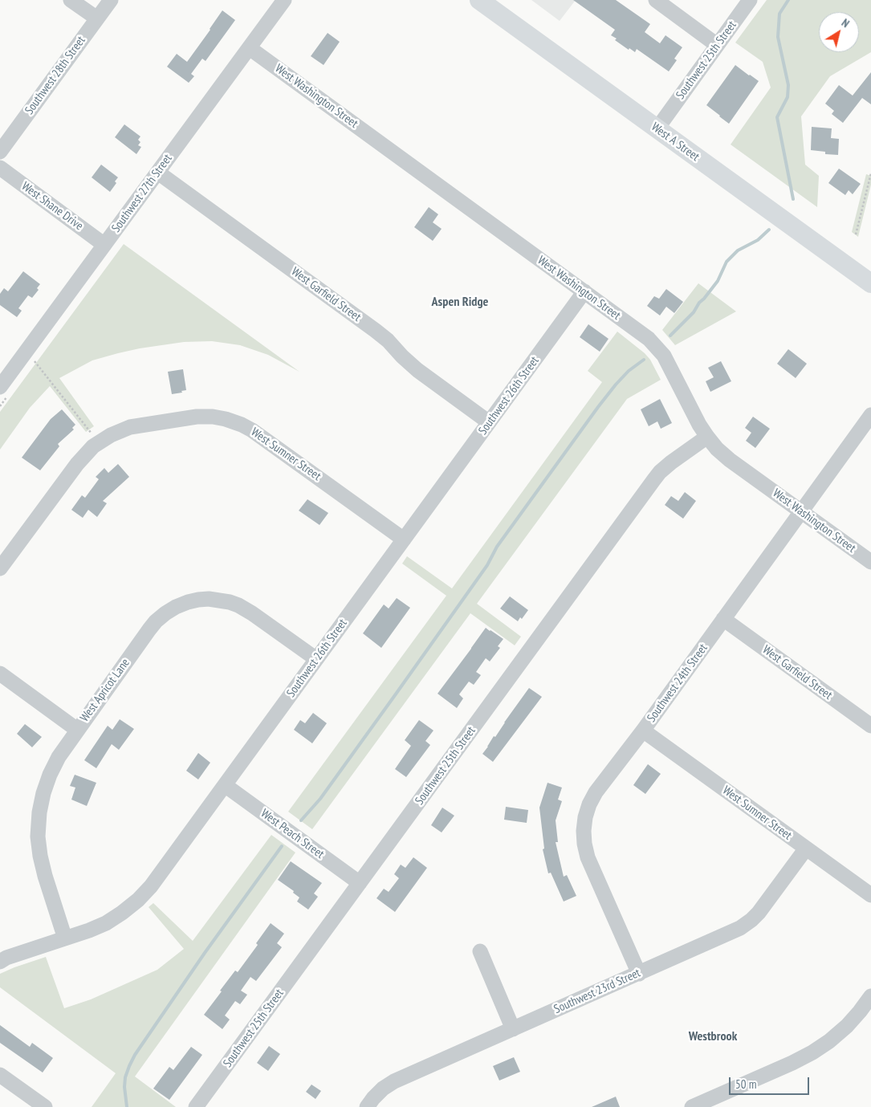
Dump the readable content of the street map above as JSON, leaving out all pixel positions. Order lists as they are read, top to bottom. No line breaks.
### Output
{"streets":{"main road":["West A Street"],"street":["Southwest 25th Street","Southwest 28th Street","West Washington Street","Southwest 27th Street","West Shane Drive","West Garfield Street","Southwest 26th Street","West Sumner Street","Southwest 24th Street","West Apricot Lane","West Peach Street","Southwest 23rd Street"]},"crossings":[["Southwest 25th Street","West Washington Street"],["Southwest 25th Street","West A Street"],["Southwest 25th Street","West Peach Street"],["West Washington Street","Southwest 27th Street"],["West Washington Street","Southwest 26th Street"],["West Washington Street","Southwest 24th Street"],["Southwest 27th Street","West Shane Drive"],["Southwest 27th Street","West Garfield Street"],["West Garfield Street","Southwest 26th Street"],["West Garfield Street","Southwest 24th Street"],["Southwest 26th Street","West Sumner Street"],["Southwest 26th Street","West Apricot Lane"],["Southwest 26th Street","West Peach Street"],["West Sumner Street","Southwest 24th Street"],["West Sumner Street","Southwest 23rd Street"],["Southwest 24th Street","Southwest 23rd Street"]],"districts":["Aspen Ridge","Westbrook"],"scale_bar":"50 m","north":"top right"}
